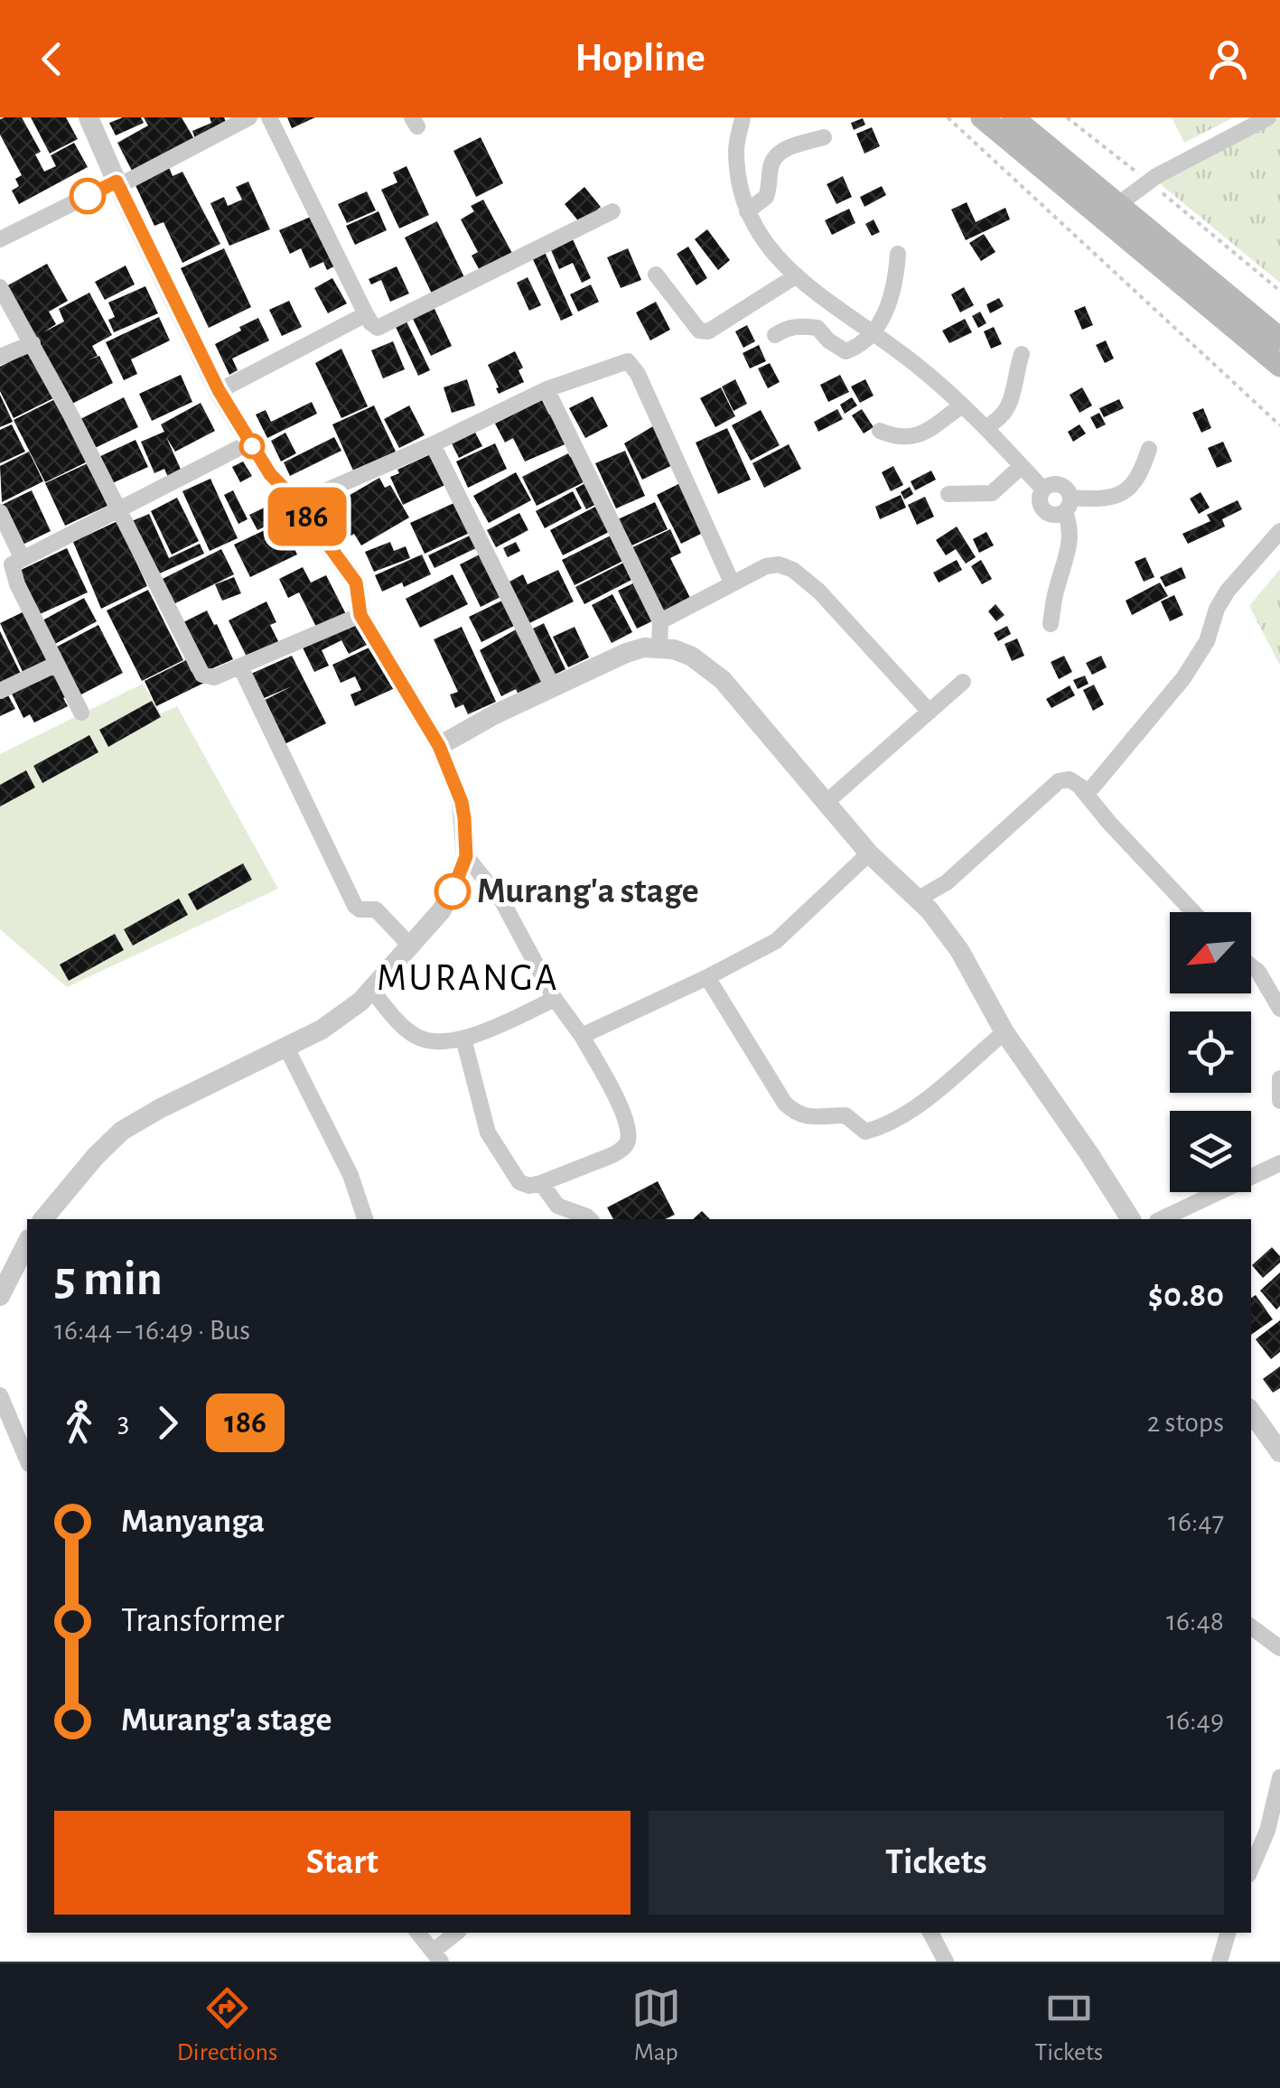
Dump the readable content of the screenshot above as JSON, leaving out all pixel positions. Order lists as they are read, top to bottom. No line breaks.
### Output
{"districts":["MURANGA"],"places":["Murang'a stage"],"lines":["bus line 186"],"north":"bottom left","page":{"header":"Hopline","on_map":"186","heading":["5 min","16:44 – 16:49 · Bus","$0.80"],"legs":["3","186","2 stops"],"list":[{"name":"Manyanga","value":"16:47"},{"name":"Transformer","value":"16:48"},{"name":"Murang'a stage","value":"16:49"}],"buttons":["Start","Tickets"],"tabs":["Directions","Map","Tickets"]}}
